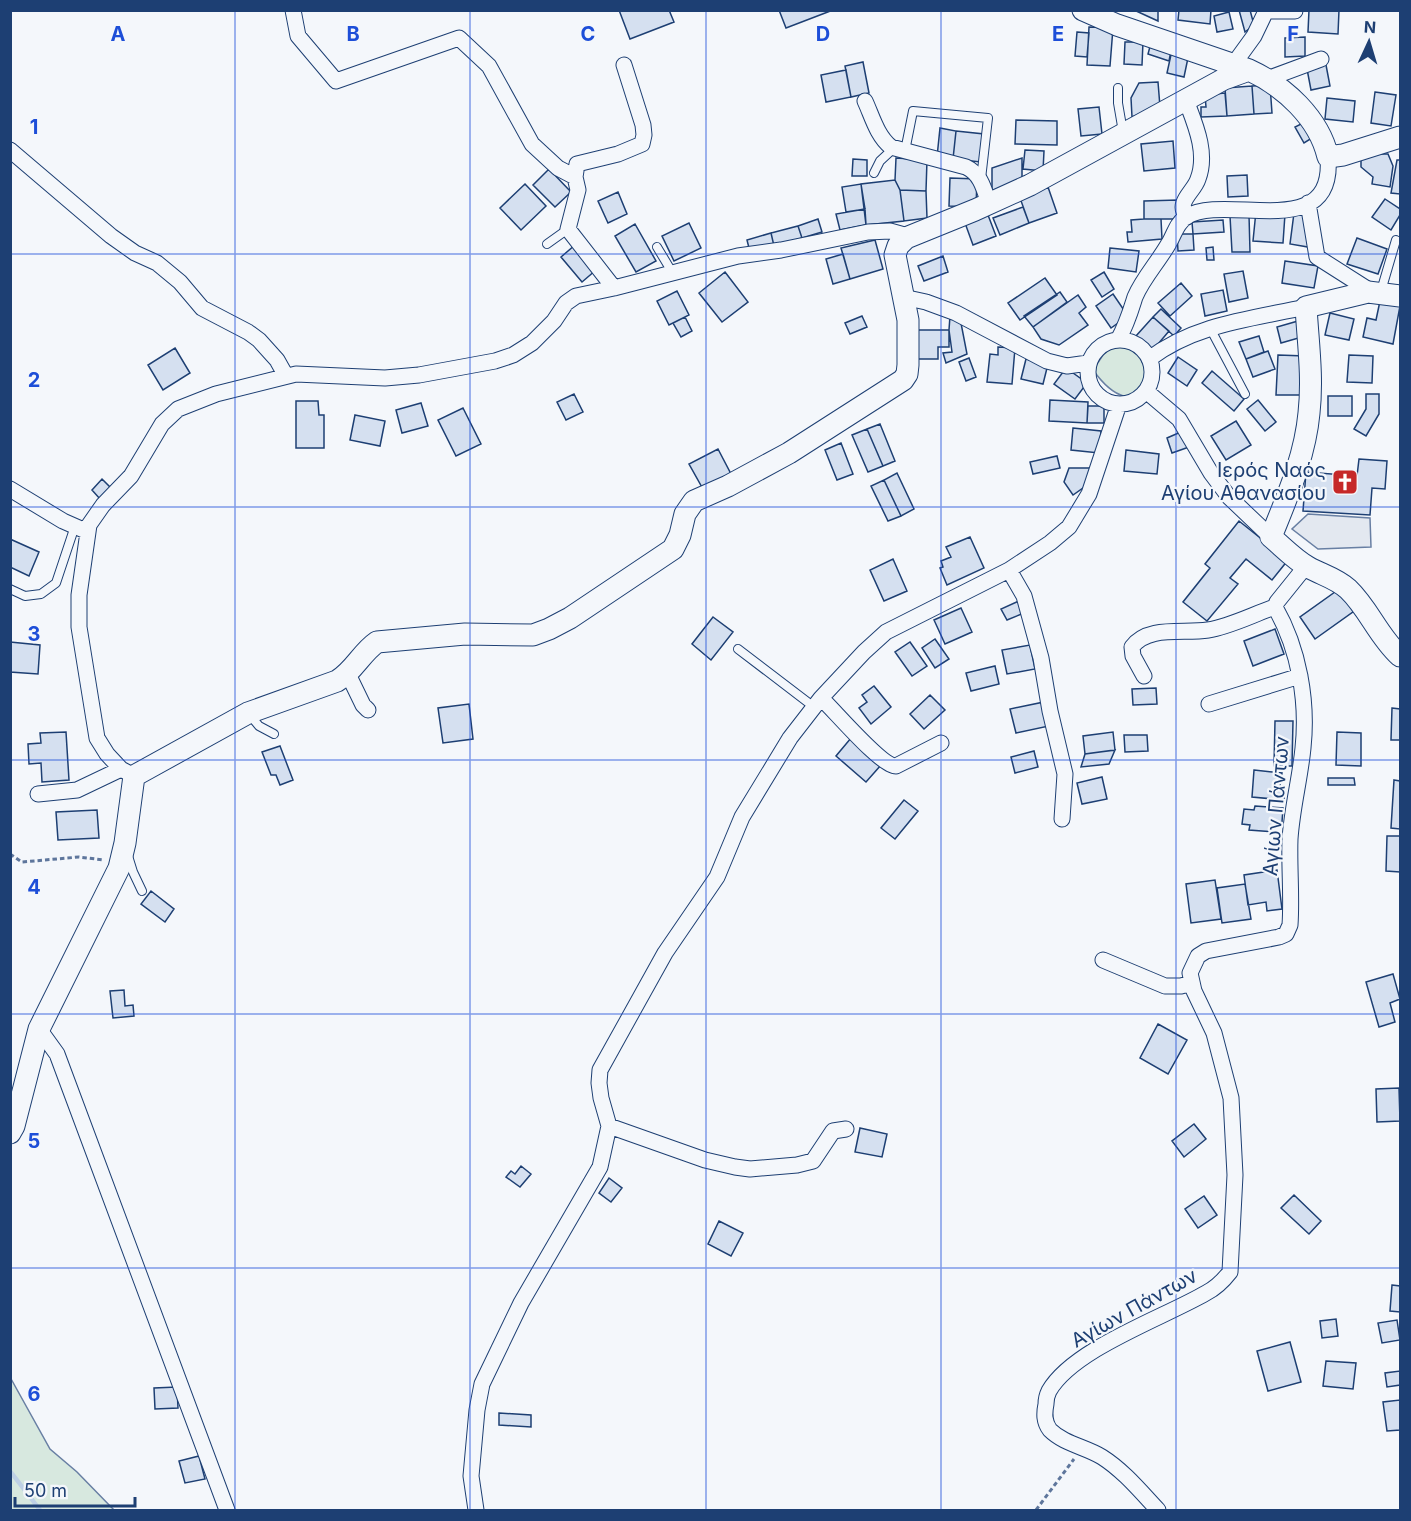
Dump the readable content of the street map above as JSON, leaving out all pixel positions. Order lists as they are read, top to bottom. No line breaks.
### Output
{"streets":{"street":["Αγίων Πάντων"]},"places":{"church":["Ιερός Ναός Αγίου Αθανασίου"]},"scale_bar":"50 m","north":"top","grid":{"columns":["A","B","C","D","E","F"],"rows":["1","2","3","4","5","6"]}}
